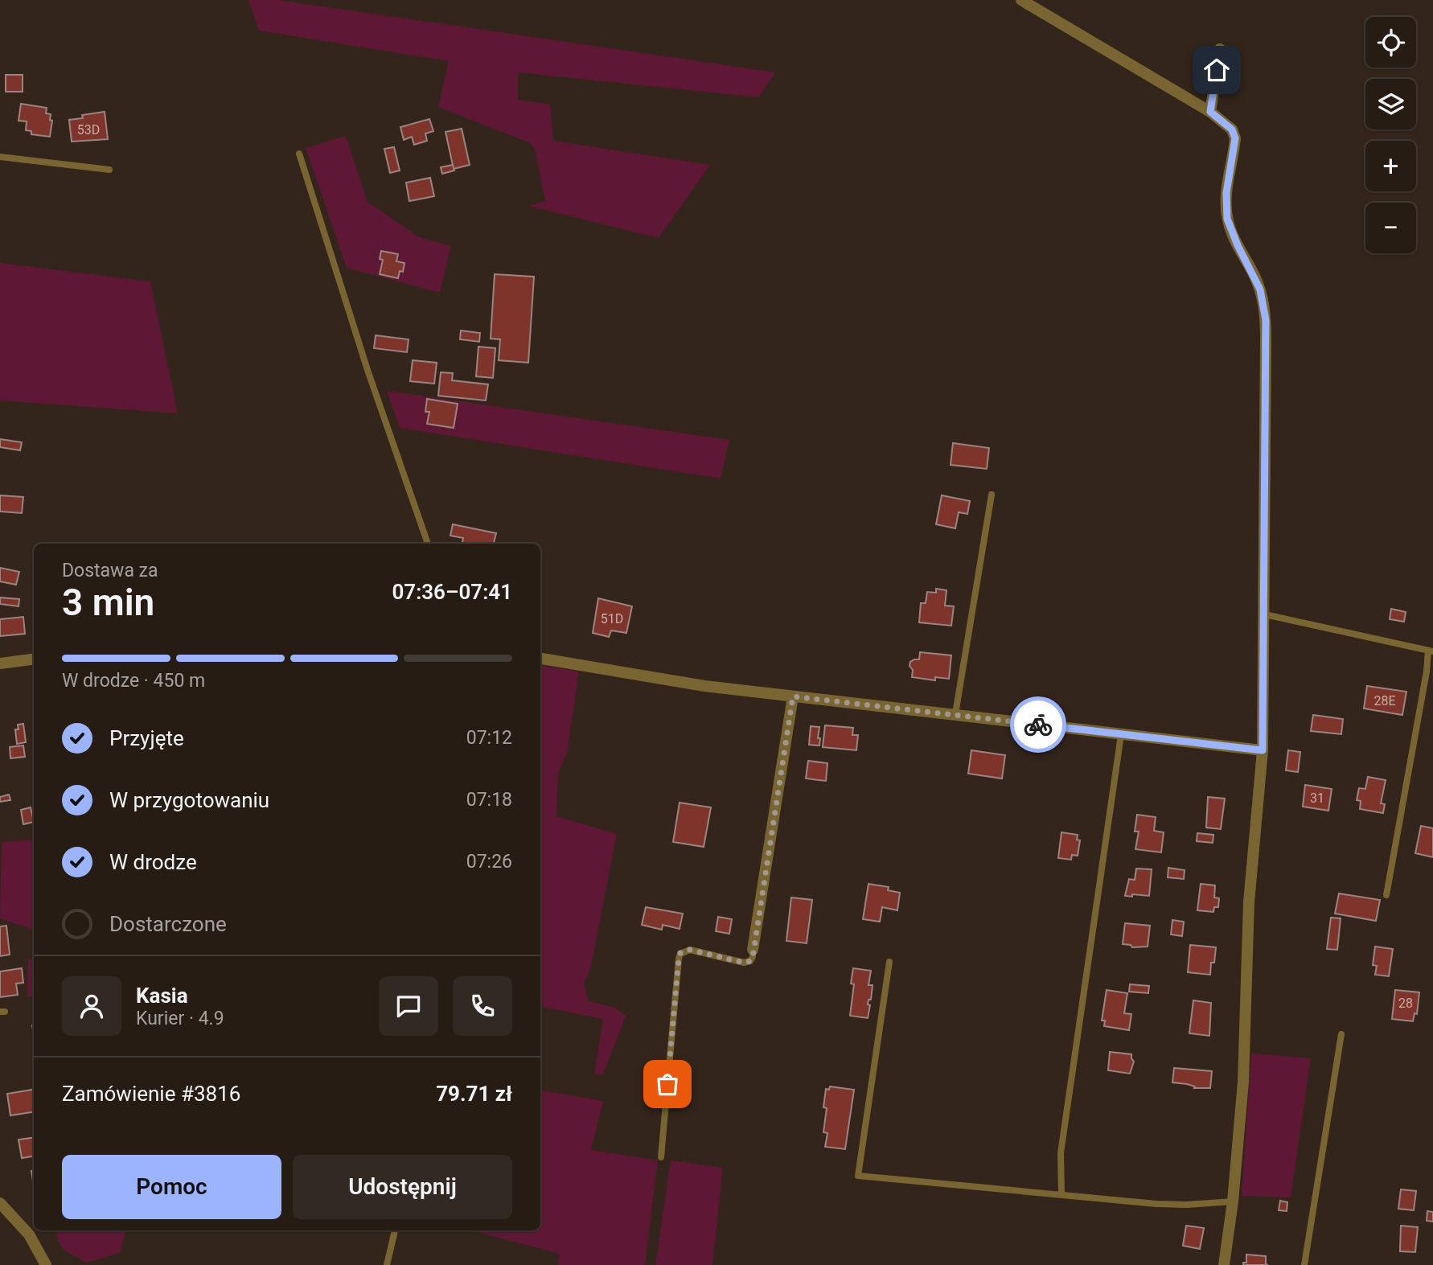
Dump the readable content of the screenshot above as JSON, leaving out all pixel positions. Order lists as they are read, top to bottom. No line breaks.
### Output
{"house_numbers":["53D","51D","28E","31","28"],"page":{"map_buttons":["+","−"],"heading":["3 min","Dostawa za","07:36–07:41"],"panel":["Kasia","Kurier · 4.9","Zamówienie #3816","79.71 zł"],"bar":"W drodze · 450 m","list":[["Przyjęte","07:12"],["W przygotowaniu","07:18"],["W drodze","07:26"],"Dostarczone"],"buttons":["Pomoc","Udostępnij"]}}
